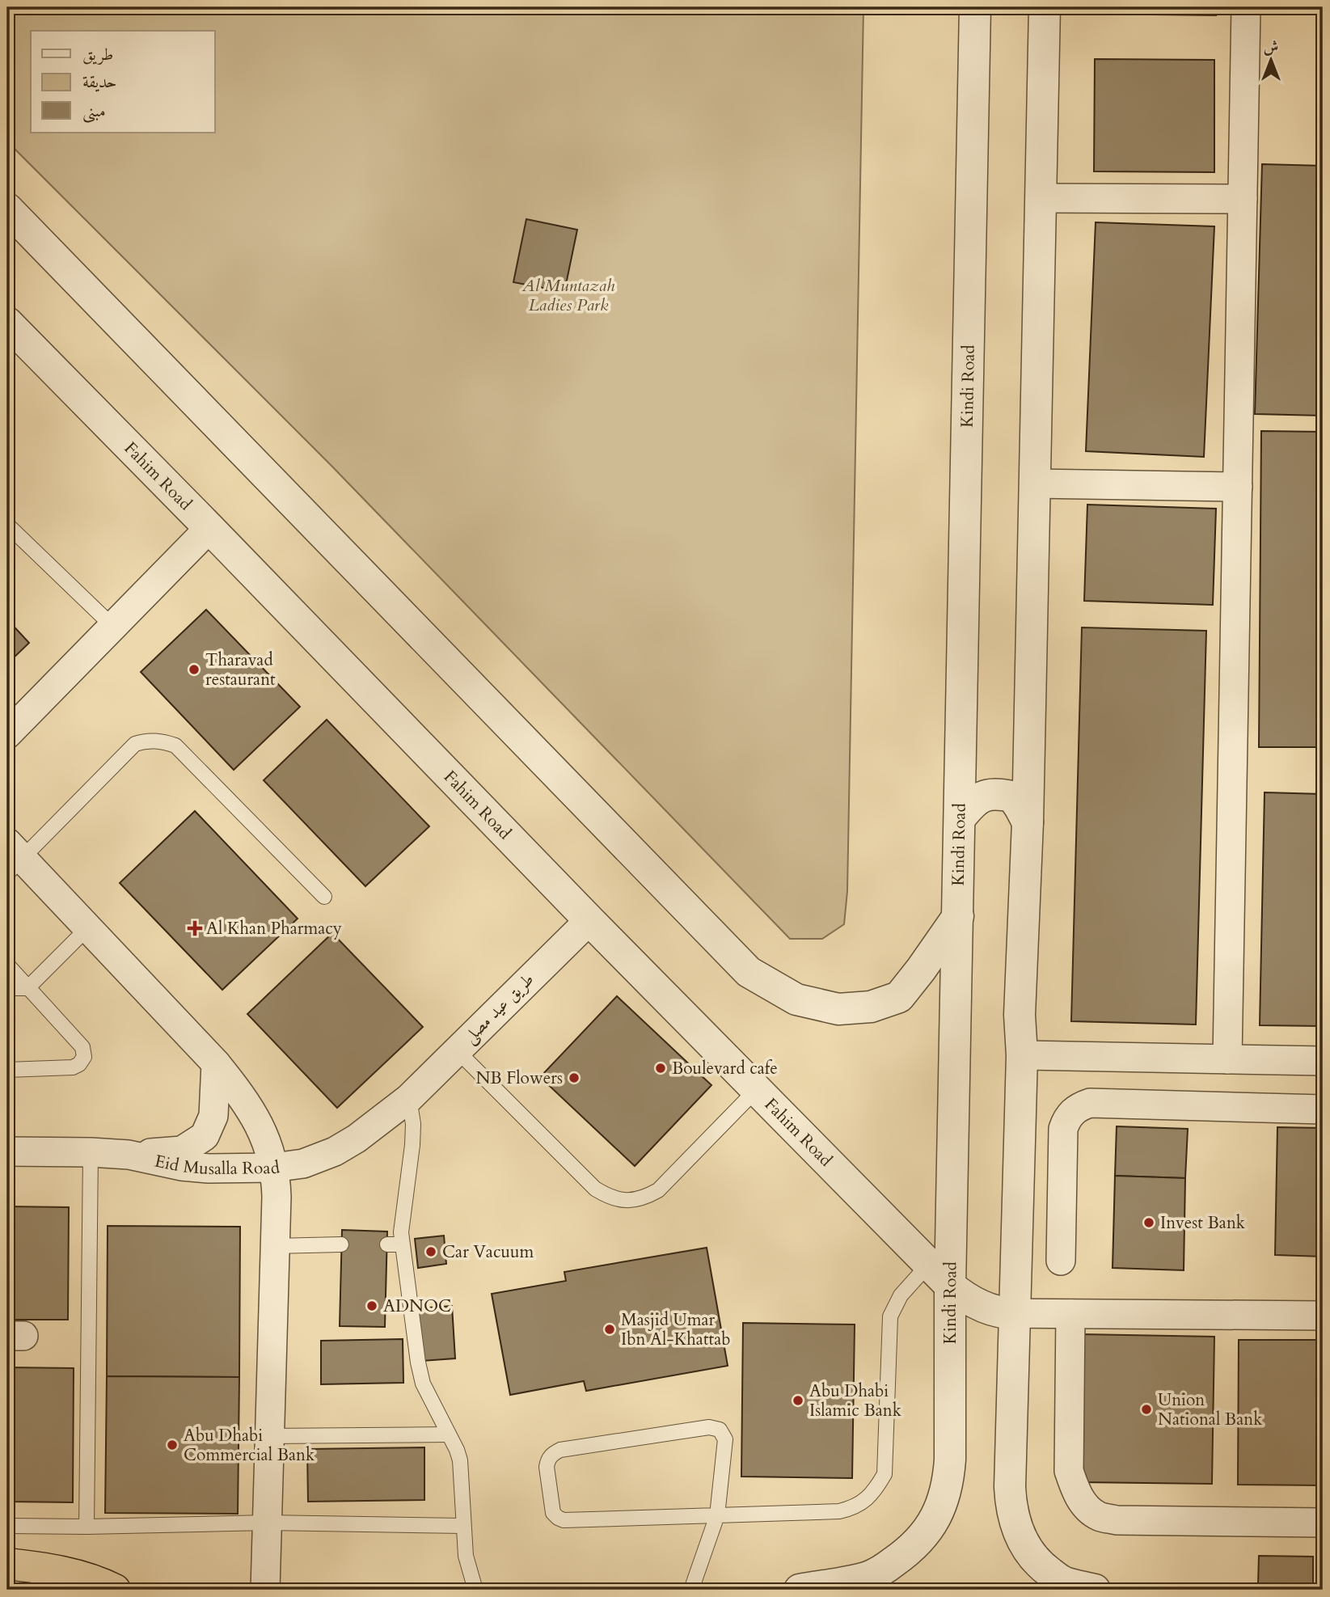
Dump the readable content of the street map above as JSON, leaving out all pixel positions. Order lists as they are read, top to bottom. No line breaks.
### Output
{"streets":{"street":["Kindi Road","Fahim Road","طريق عيد مصلى","Eid Musalla Road"]},"crossings":[["Kindi Road","Fahim Road"],["Fahim Road","طريق عيد مصلى"],["طريق عيد مصلى","Eid Musalla Road"]],"parks":["Al Muntazah Ladies Park"],"places":{"other":["Tharavad restaurant","Boulevard cafe","NB Flowers","Invest Bank","Car Vacuum","ADNOC","Masjid Umar Ibn Al-Khattab","Abu Dhabi Islamic Bank","Union National Bank","Abu Dhabi Commercial Bank"],"health":["Al Khan Pharmacy"]},"legend":["طريق","حديقة","مبنى"],"north":"top"}
